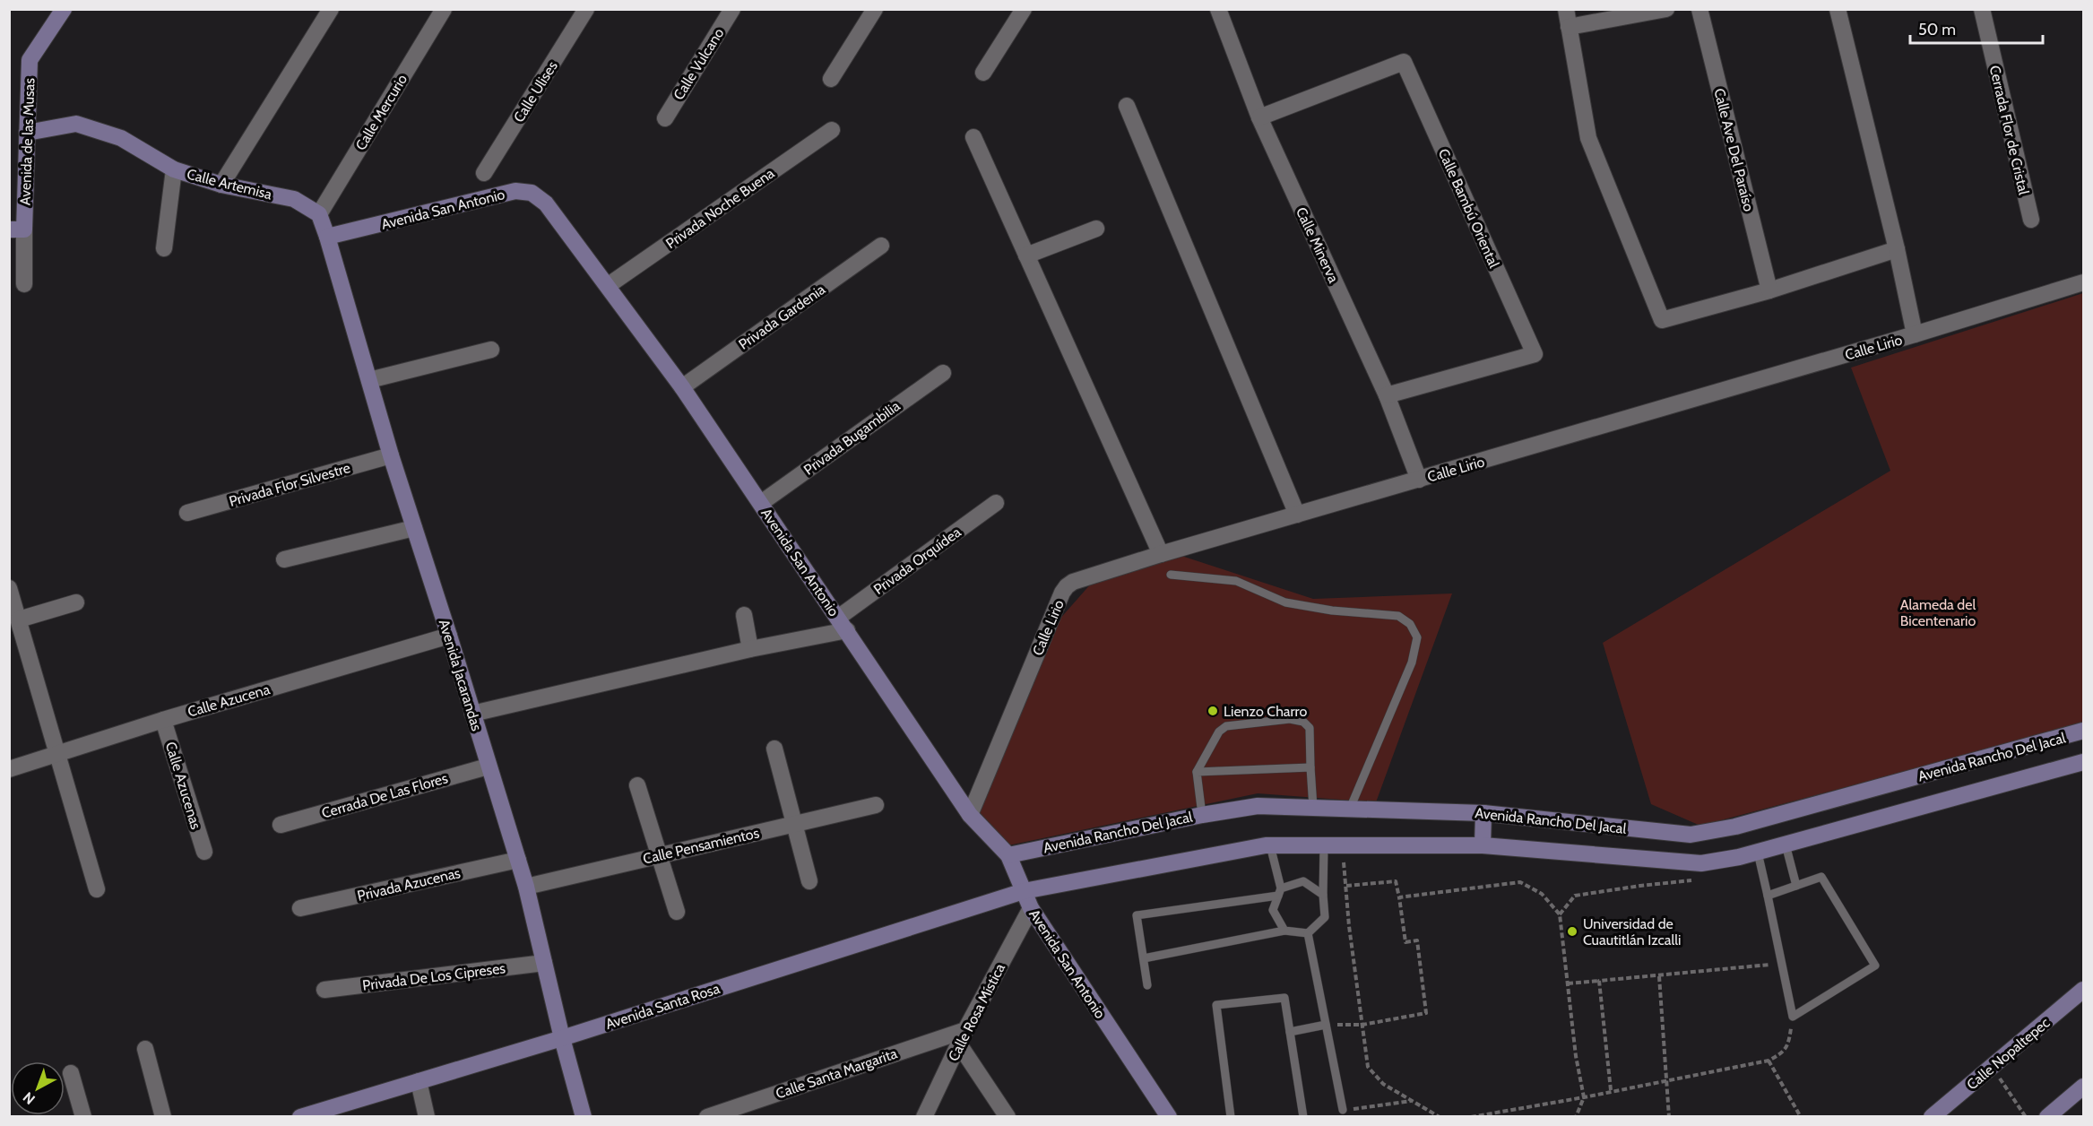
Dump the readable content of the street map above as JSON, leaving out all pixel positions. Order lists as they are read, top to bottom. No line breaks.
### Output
{"streets":{"street":["Calle Vulcano","Calle Ulises","Calle Mercurio","Cerrada Flor de Cristal","Avenida de las Musas","Calle Ave Del Paraíso","Calle Artemisa","Privada Noche Buena","Calle Bambú Oriental","Avenida San Antonio","Calle Minerva","Privada Gardenia","Calle Lirio","Privada Bugambilia","Privada Flor Silvestre","Privada Orquídea","Avenida Jacarandas","Calle Azucena","Avenida Rancho Del Jacal","Calle Azucenas","Cerrada De Las Flores","Calle Pensamientos","Privada Azucenas","Privada De Los Cipreses","Avenida Santa Rosa","Calle Rosa Mística","Calle Nopaltepec","Calle Santa Margarita"]},"crossings":[["Calle Mercurio","Calle Artemisa"],["Avenida de las Musas","Calle Artemisa"],["Privada Noche Buena","Avenida San Antonio"],["Calle Bambú Oriental","Calle Minerva"],["Avenida San Antonio","Privada Gardenia"],["Avenida San Antonio","Calle Lirio"],["Avenida San Antonio","Privada Bugambilia"],["Avenida San Antonio","Privada Orquídea"],["Avenida San Antonio","Avenida Jacarandas"],["Avenida San Antonio","Avenida Rancho Del Jacal"],["Avenida San Antonio","Avenida Santa Rosa"],["Avenida San Antonio","Calle Rosa Mística"],["Calle Minerva","Calle Lirio"],["Privada Flor Silvestre","Avenida Jacarandas"],["Avenida Jacarandas","Calle Azucena"],["Avenida Jacarandas","Cerrada De Las Flores"],["Avenida Jacarandas","Calle Pensamientos"],["Avenida Jacarandas","Privada Azucenas"],["Avenida Jacarandas","Privada De Los Cipreses"],["Avenida Jacarandas","Avenida Santa Rosa"],["Calle Azucena","Calle Azucenas"],["Avenida Rancho Del Jacal","Avenida Santa Rosa"],["Calle Rosa Mística","Calle Santa Margarita"]],"parks":["Alameda del Bicentenario"],"places":["Lienzo Charro","Universidad de Cuautitlán Izcalli"],"scale_bar":"50 m","north":"bottom left"}
